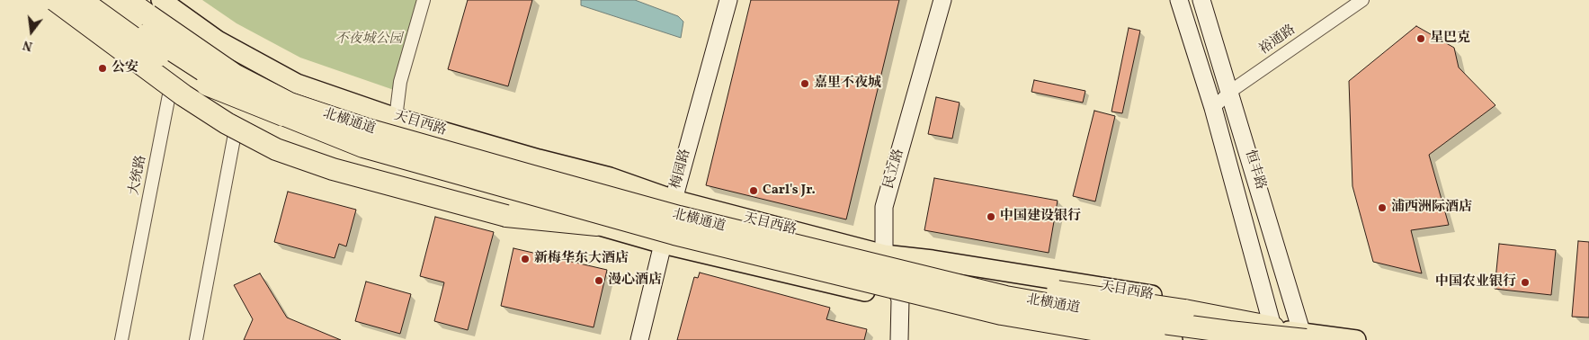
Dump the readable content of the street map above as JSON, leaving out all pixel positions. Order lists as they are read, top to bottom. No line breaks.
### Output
{"streets":{"highway":["北横通道"],"main road":["天目西路"],"street":["裕通路","梅园路","民立路","恒丰路","大统路"]},"crossings":[["裕通路","恒丰路"],["北横通道","恒丰路"],["天目西路","梅园路"],["天目西路","民立路"],["天目西路","恒丰路"],["天目西路","大统路"]],"parks":["不夜城公园"],"places":["星巴克","公安","嘉里不夜城","Carl's Jr.","浦西洲际酒店","中国建设银行","新梅华东大酒店","漫心酒店","中国农业银行"],"north":"bottom"}
